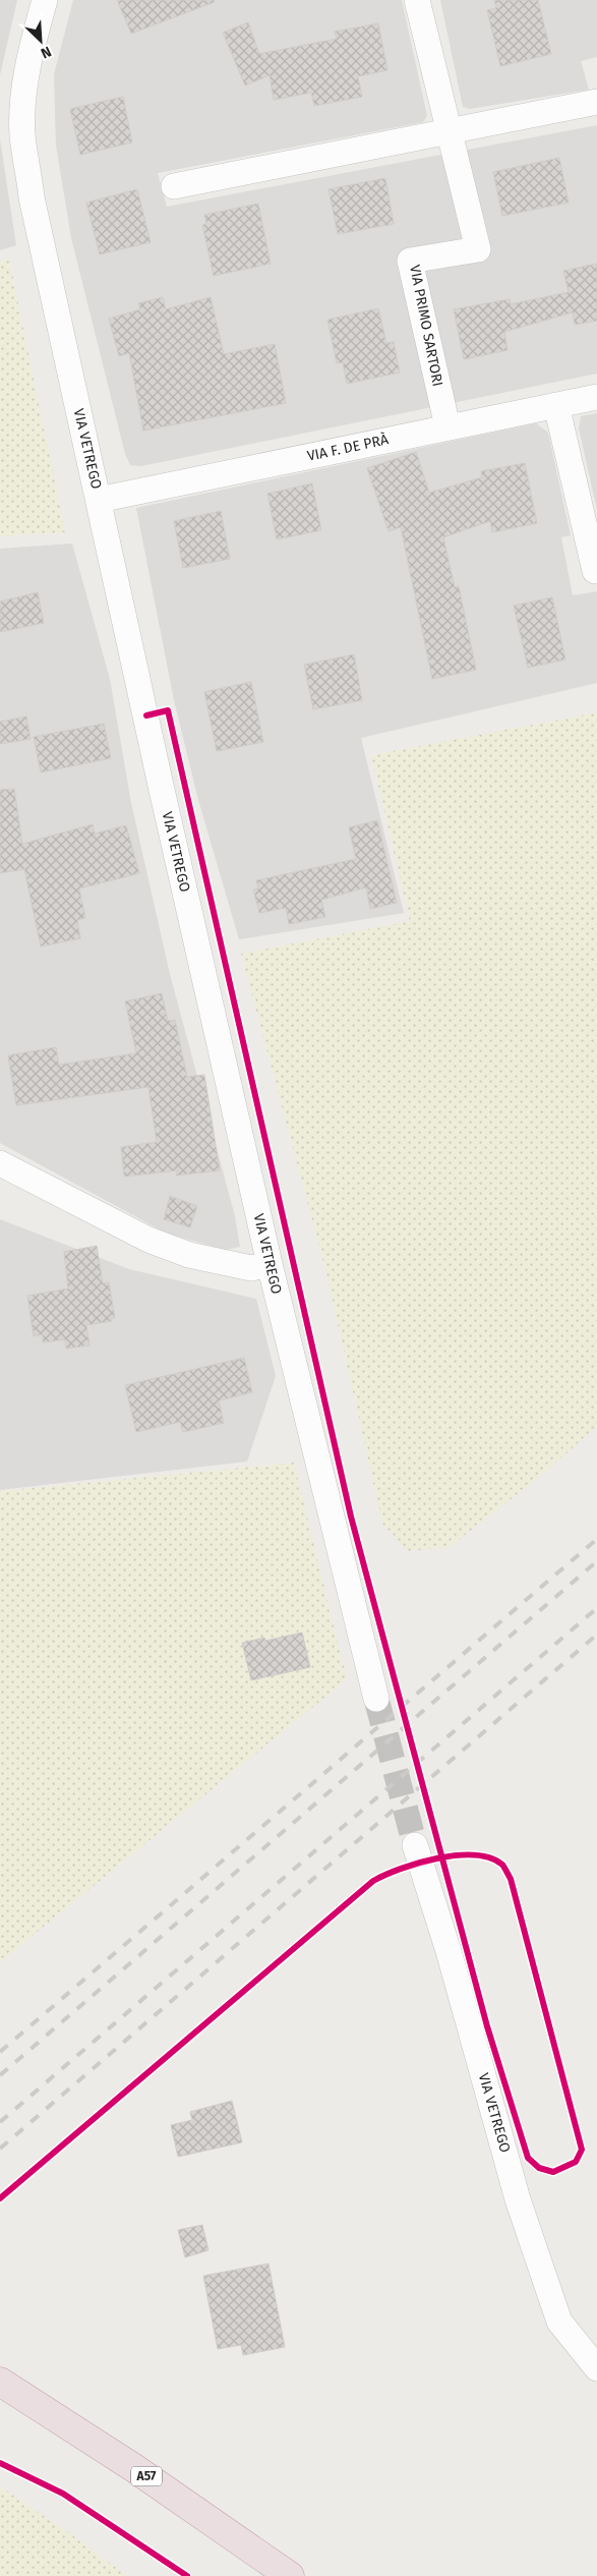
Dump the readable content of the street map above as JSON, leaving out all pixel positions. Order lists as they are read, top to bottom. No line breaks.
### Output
{"streets":{"highway":["A57"],"street":["VIA PRIMO SARTORI","VIA F. DE PRÀ","VIA VETREGO"]},"crossings":[["VIA PRIMO SARTORI","VIA F. DE PRÀ"],["VIA F. DE PRÀ","VIA VETREGO"]],"north":"bottom right"}
